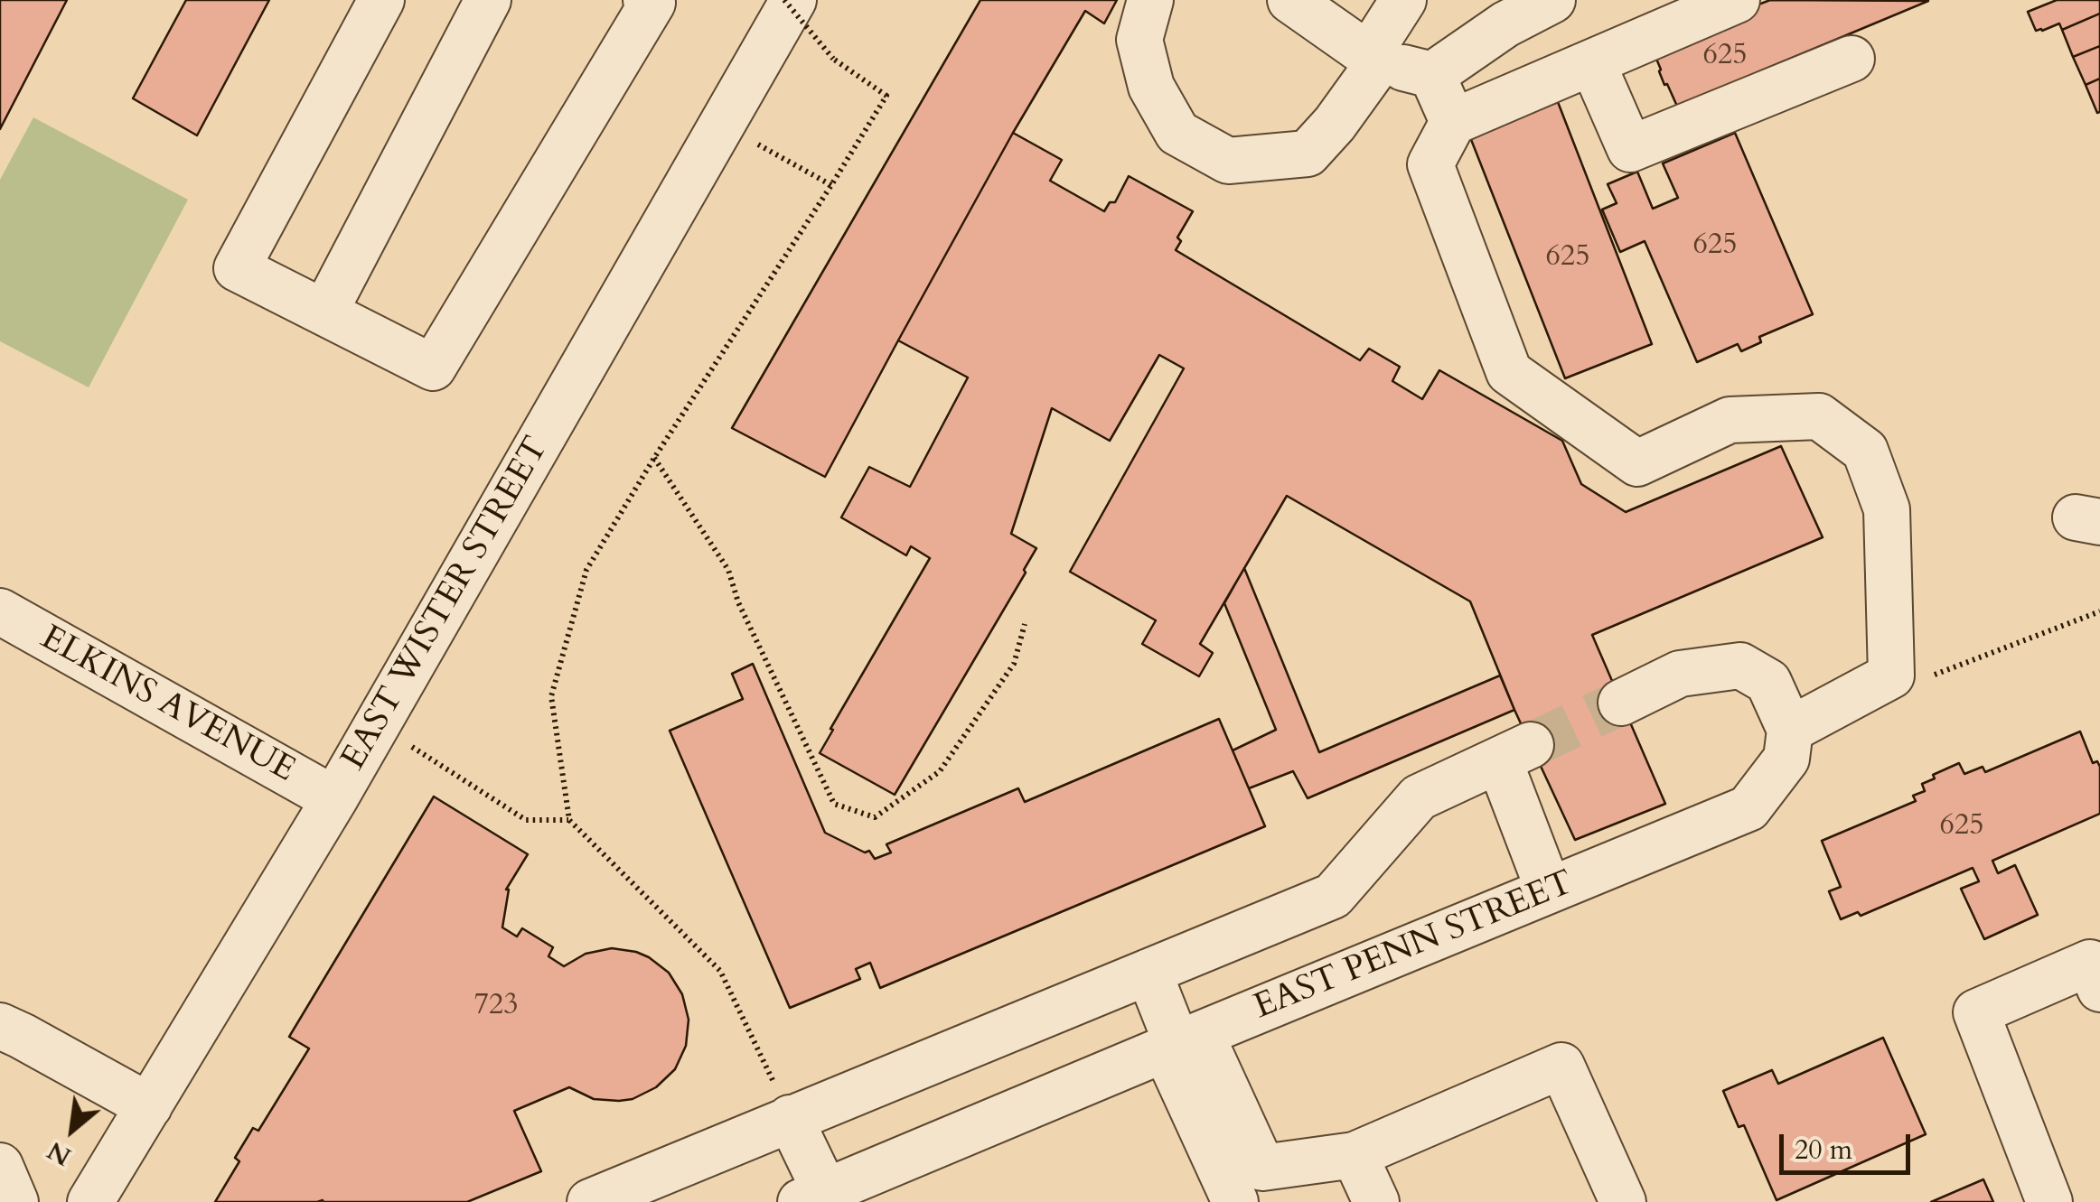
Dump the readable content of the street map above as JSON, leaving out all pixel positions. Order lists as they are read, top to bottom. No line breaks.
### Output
{"streets":{"street":["EAST WISTER STREET","ELKINS AVENUE","EAST PENN STREET"]},"crossings":[["EAST WISTER STREET","ELKINS AVENUE"]],"house_numbers":["625","625","625","625","723"],"scale_bar":"20 m","north":"bottom left"}
